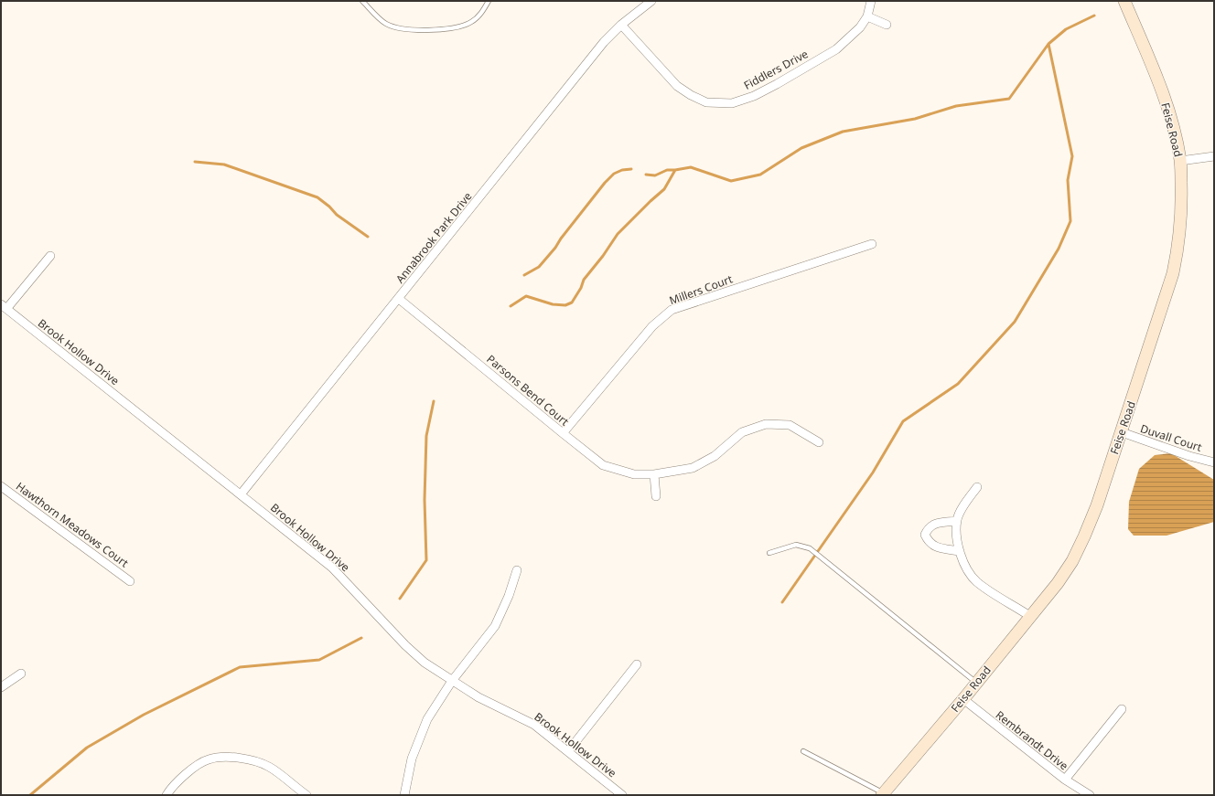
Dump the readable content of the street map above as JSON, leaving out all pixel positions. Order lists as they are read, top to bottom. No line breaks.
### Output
{"streets":{"main road":["Feise Road"],"street":["Fiddlers Drive","Annabrook Park Drive","Millers Court","Brook Hollow Drive","Parsons Bend Court","Duvall Court","Hawthorn Meadows Court","Rembrandt Drive"]},"crossings":[["Fiddlers Drive","Annabrook Park Drive"],["Feise Road","Duvall Court"],["Feise Road","Rembrandt Drive"],["Annabrook Park Drive","Brook Hollow Drive"],["Annabrook Park Drive","Parsons Bend Court"],["Millers Court","Parsons Bend Court"]]}
